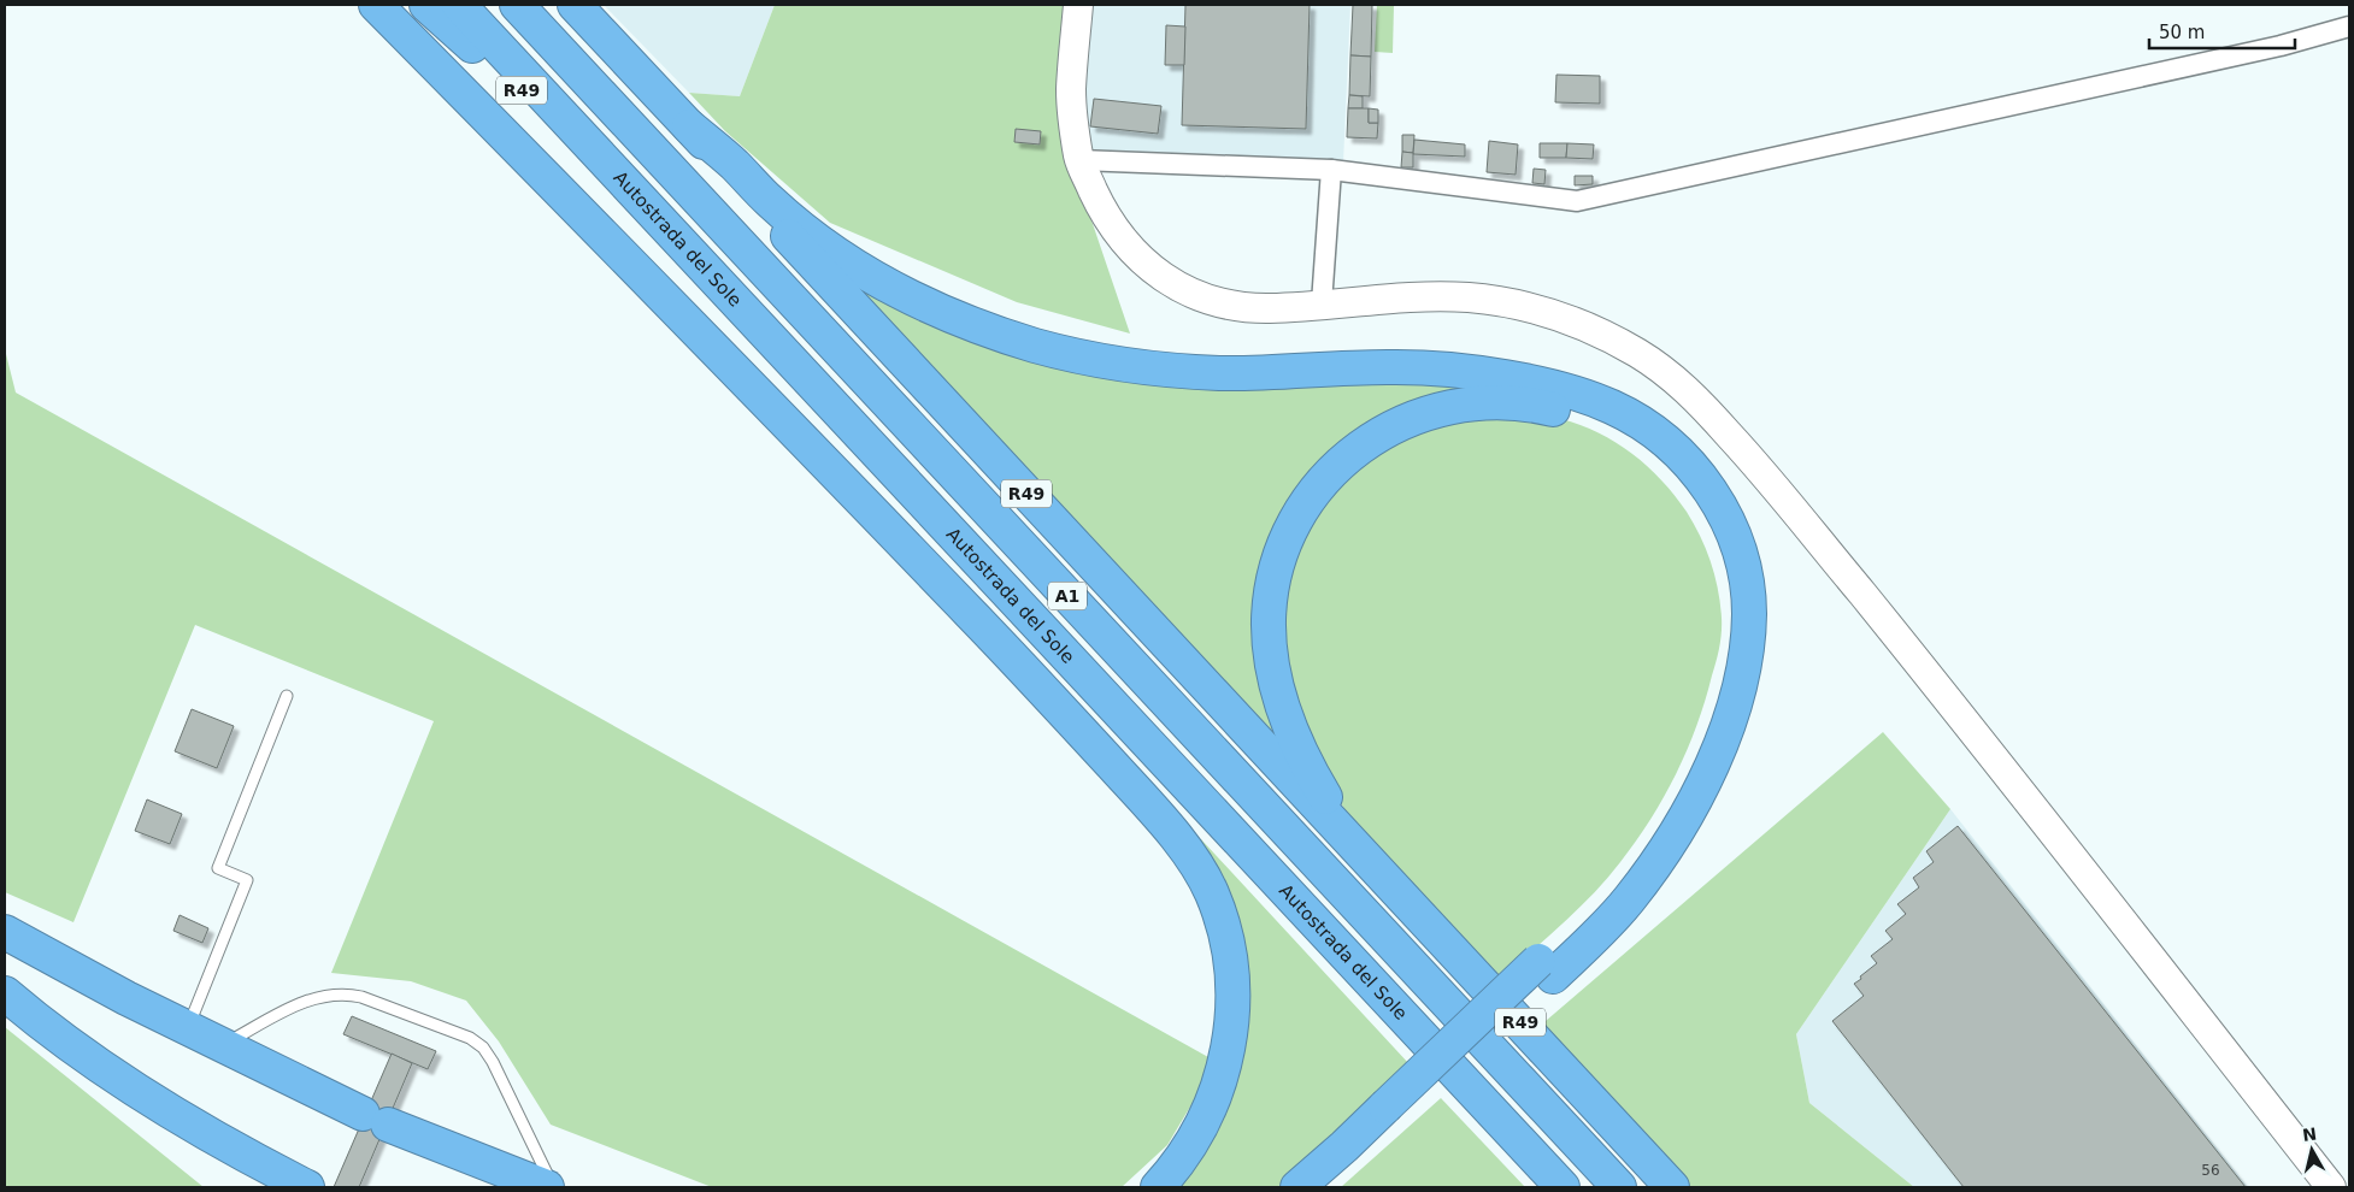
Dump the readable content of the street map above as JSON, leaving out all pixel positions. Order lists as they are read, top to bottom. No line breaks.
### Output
{"streets":{"highway":["R49","Autostrada del Sole","A1"]},"crossings":[["R49","Autostrada del Sole"]],"house_numbers":["56"],"scale_bar":"50 m","north":"top"}
